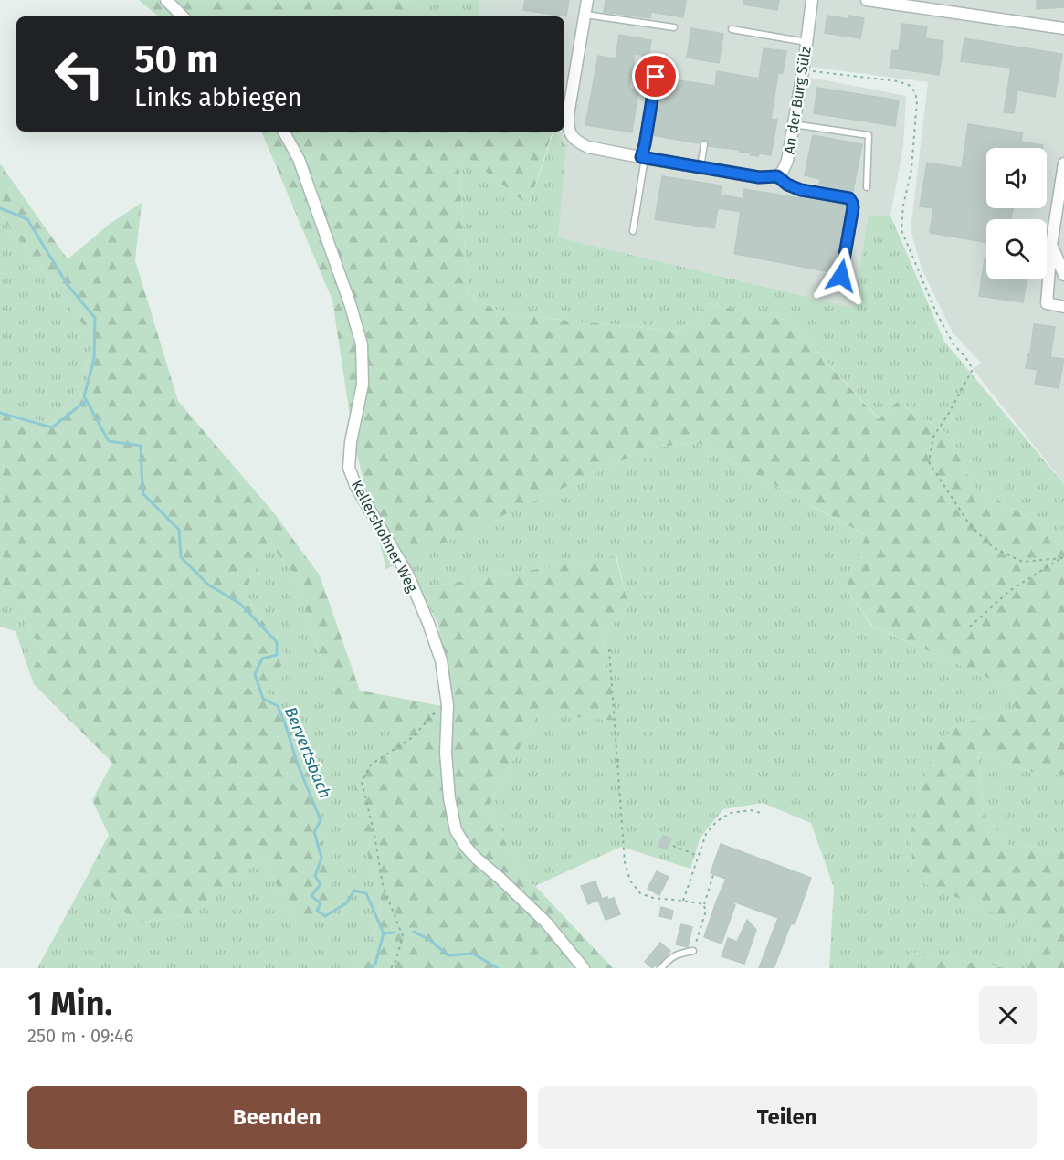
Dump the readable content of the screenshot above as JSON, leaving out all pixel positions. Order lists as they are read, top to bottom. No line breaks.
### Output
{"streets":{"street":["An der Burg Sülz","Kellershohner Weg"]},"water":["Bervertsbach"],"page":{"turn":["50 m","Links abbiegen"],"heading":["1 Min.","250 m · 09:46"],"buttons":["Beenden","Teilen"]}}
